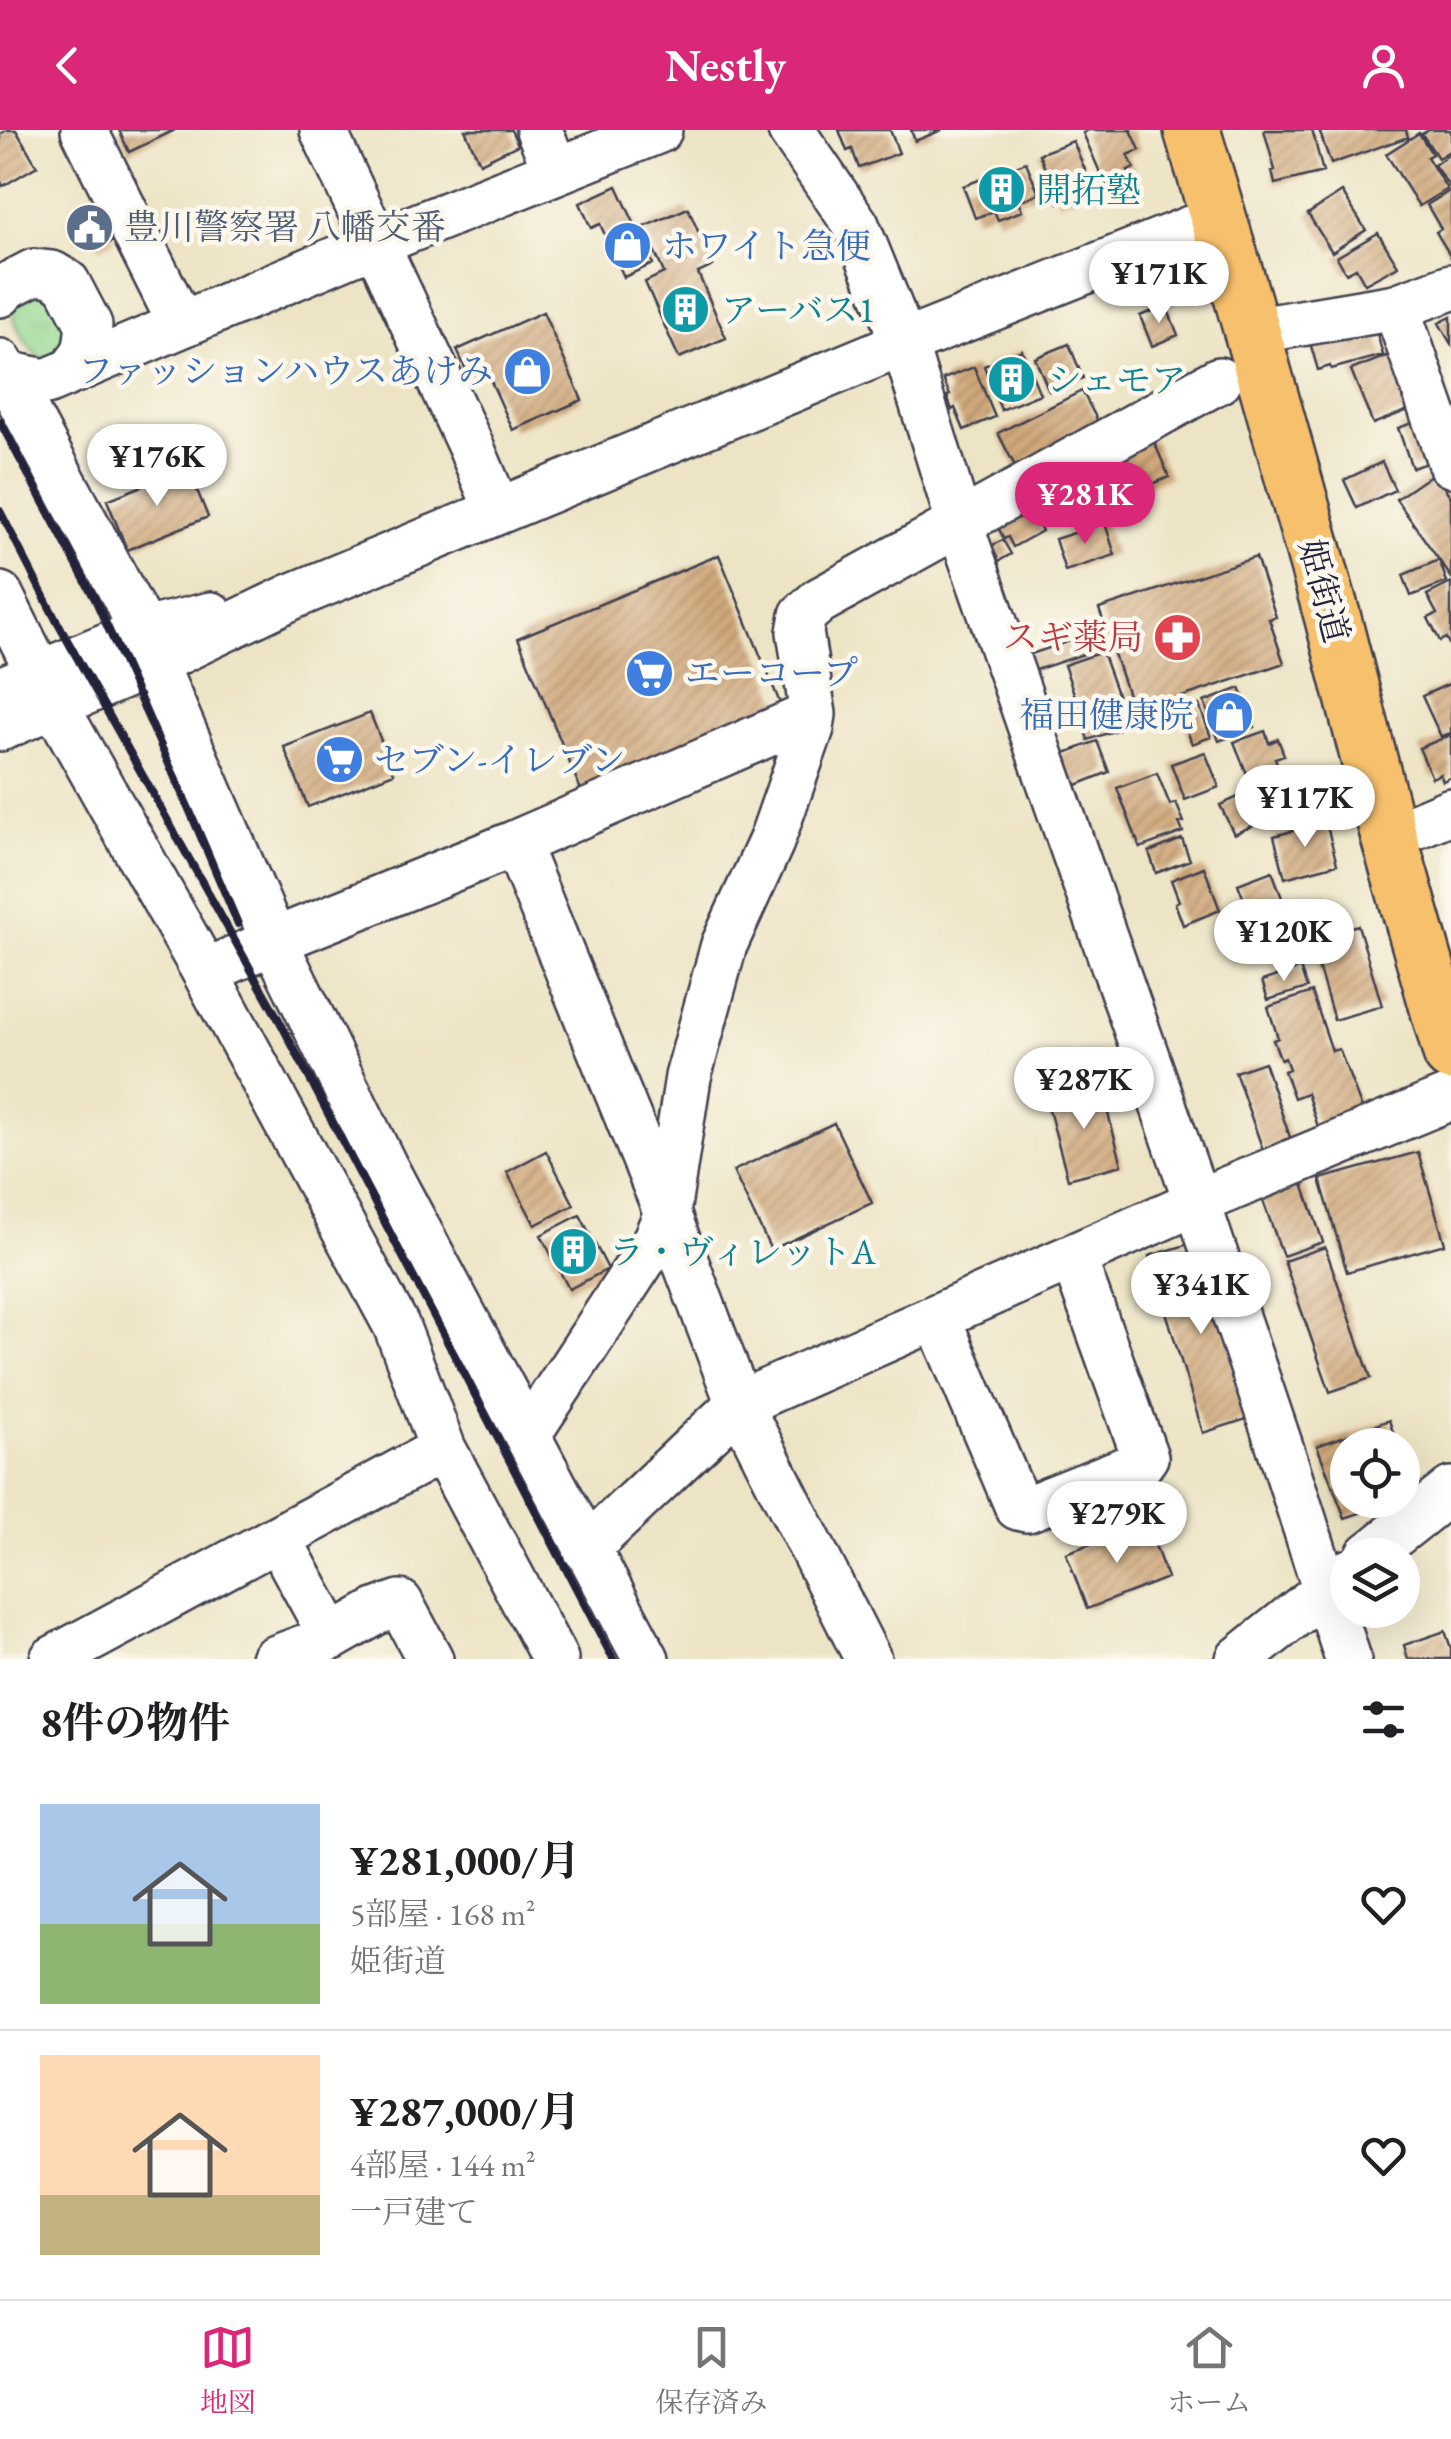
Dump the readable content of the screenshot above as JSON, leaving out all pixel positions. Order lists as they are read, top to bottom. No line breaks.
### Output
{"streets":{"main road":["姫街道"]},"places":{"building":["開拓塾","アーバス1","シェモア","ラ・ヴィレットA"],"public building":["豊川警察署 八幡交番"],"shop":["ホワイト急便","ファッションハウスあけみ","福田健康院"],"pharmacy":["スギ薬局"],"supermarket":["エーコープ","セブン-イレブン"]},"page":{"header":"Nestly","price":["¥171K","¥176K","¥281K","¥117K","¥120K","¥287K","¥341K","¥279K"],"heading":"8件の物件","list":[{"name":"¥281,000/月","note":"5部屋 · 168 m² · 姫街道"},{"name":"¥287,000/月","note":"4部屋 · 144 m² · 一戸建て"}],"tabs":["地図","保存済み","ホーム"]}}
